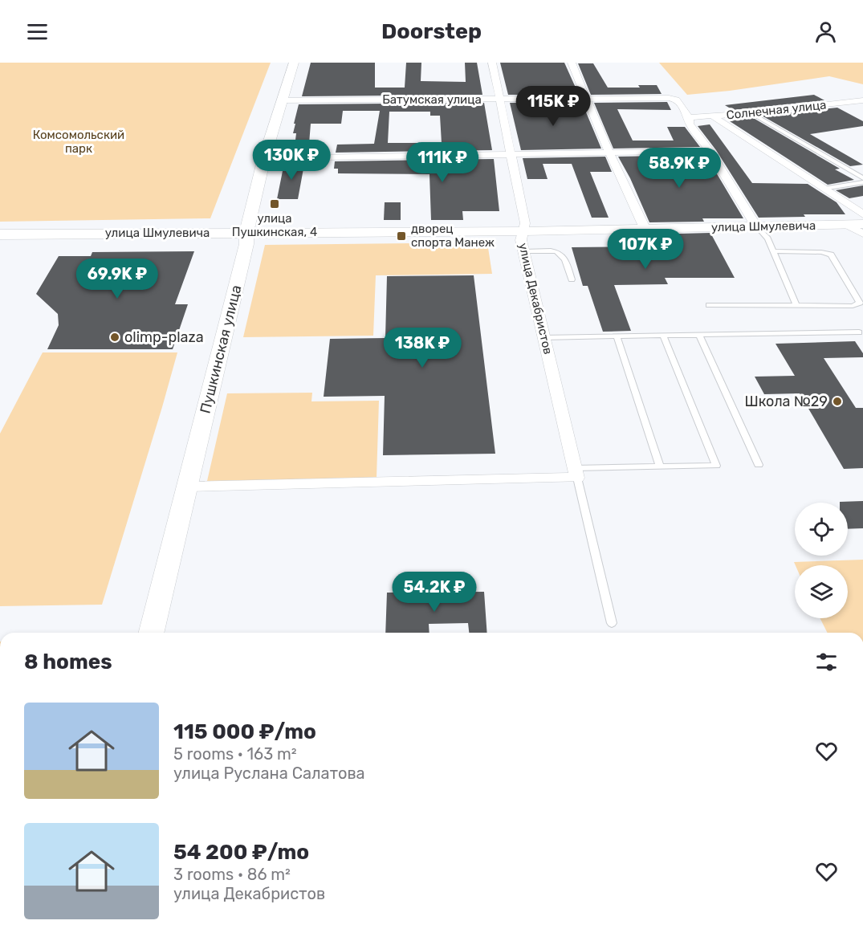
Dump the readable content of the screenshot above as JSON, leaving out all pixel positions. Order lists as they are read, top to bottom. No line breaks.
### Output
{"streets":{"main road":["улица Шмулевича","Пушкинская улица"],"street":["Батумская улица","Солнечная улица","улица Декабристов"]},"crossings":[["Батумская улица","Солнечная улица"],["Батумская улица","улица Декабристов"],["Батумская улица","Пушкинская улица"],["улица Шмулевича","улица Декабристов"],["улица Шмулевича","Пушкинская улица"]],"parks":["Комсомольский парк"],"places":{"transit":["улица Пушкинская, 4","дворец спорта Манеж"],"other":["olimp-plaza","Школа №29"]},"page":{"header":"Doorstep","price":["115K ₽","130K ₽","111K ₽","58.9K ₽","107K ₽","69.9K ₽","138K ₽","54.2K ₽"],"heading":"8 homes","list":[{"name":"115 000 ₽/mo","note":"5 rooms · 163 m² · улица Руслана Салатова"},{"name":"54 200 ₽/mo","note":"3 rooms · 86 m² · улица Декабристов"}]}}
